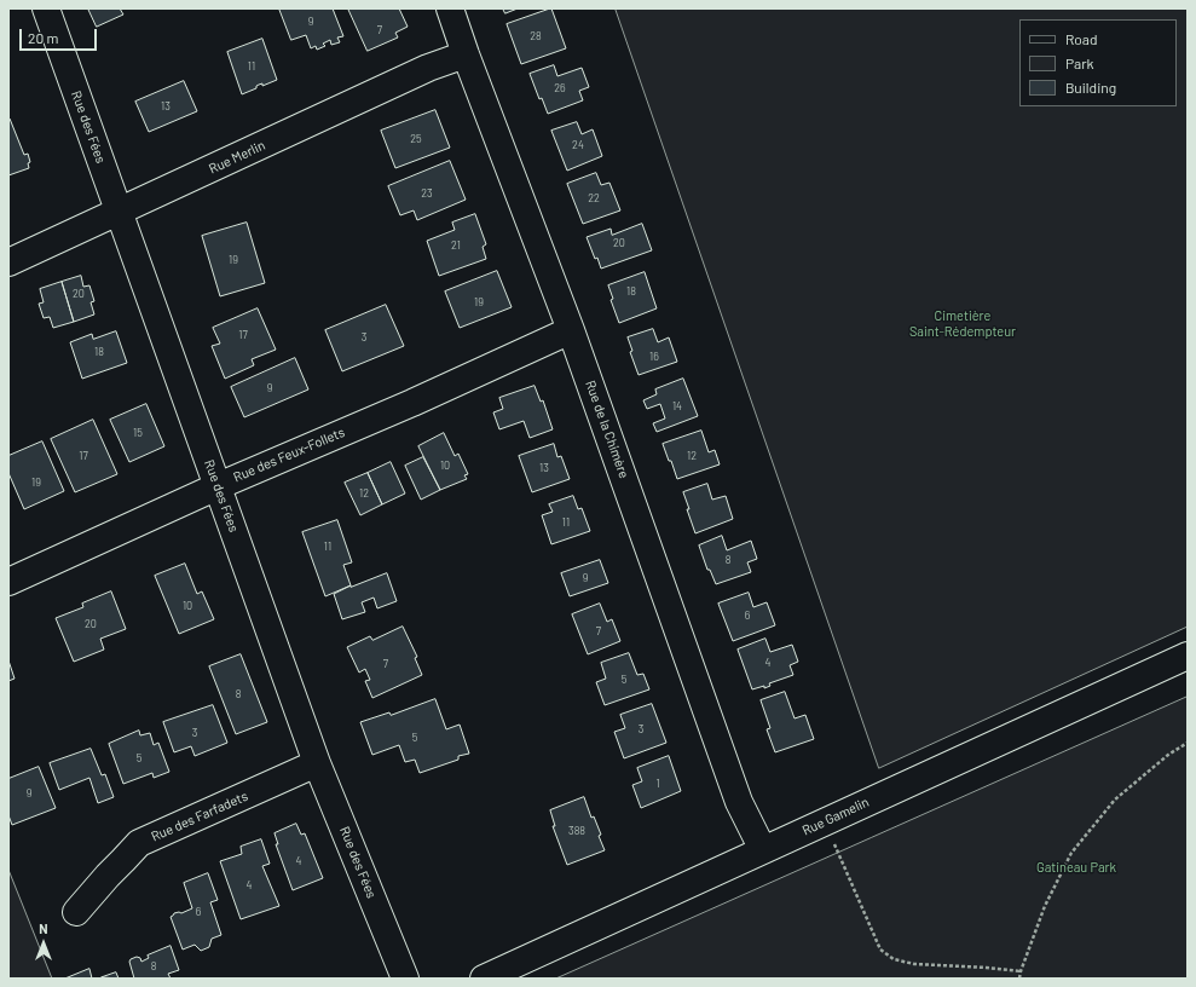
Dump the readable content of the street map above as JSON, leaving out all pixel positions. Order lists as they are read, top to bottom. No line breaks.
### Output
{"streets":{"street":["Rue des Fées","Rue Merlin","Rue de la Chimère","Rue des Feux-Follets","Rue des Farfadets","Rue Gamelin"]},"crossings":[["Rue des Fées","Rue Merlin"],["Rue des Fées","Rue des Feux-Follets"],["Rue des Fées","Rue des Farfadets"],["Rue Merlin","Rue de la Chimère"],["Rue de la Chimère","Rue des Feux-Follets"],["Rue de la Chimère","Rue Gamelin"]],"parks":["Cimetière Saint-Rédempteur","Gatineau Park"],"house_numbers":["9","7","28","11","26","13","25","24","23","22","20","21","19","18","20","19","17","3","18","16","9","14","15","17","12","10","13","19","12","11","11","8","9","10","6","20","7","4","7","5","8","3","3","5","5","1","9","388","4","4","6","8"],"legend":["Road","Park","Building"],"scale_bar":"20 m","north":"top"}
